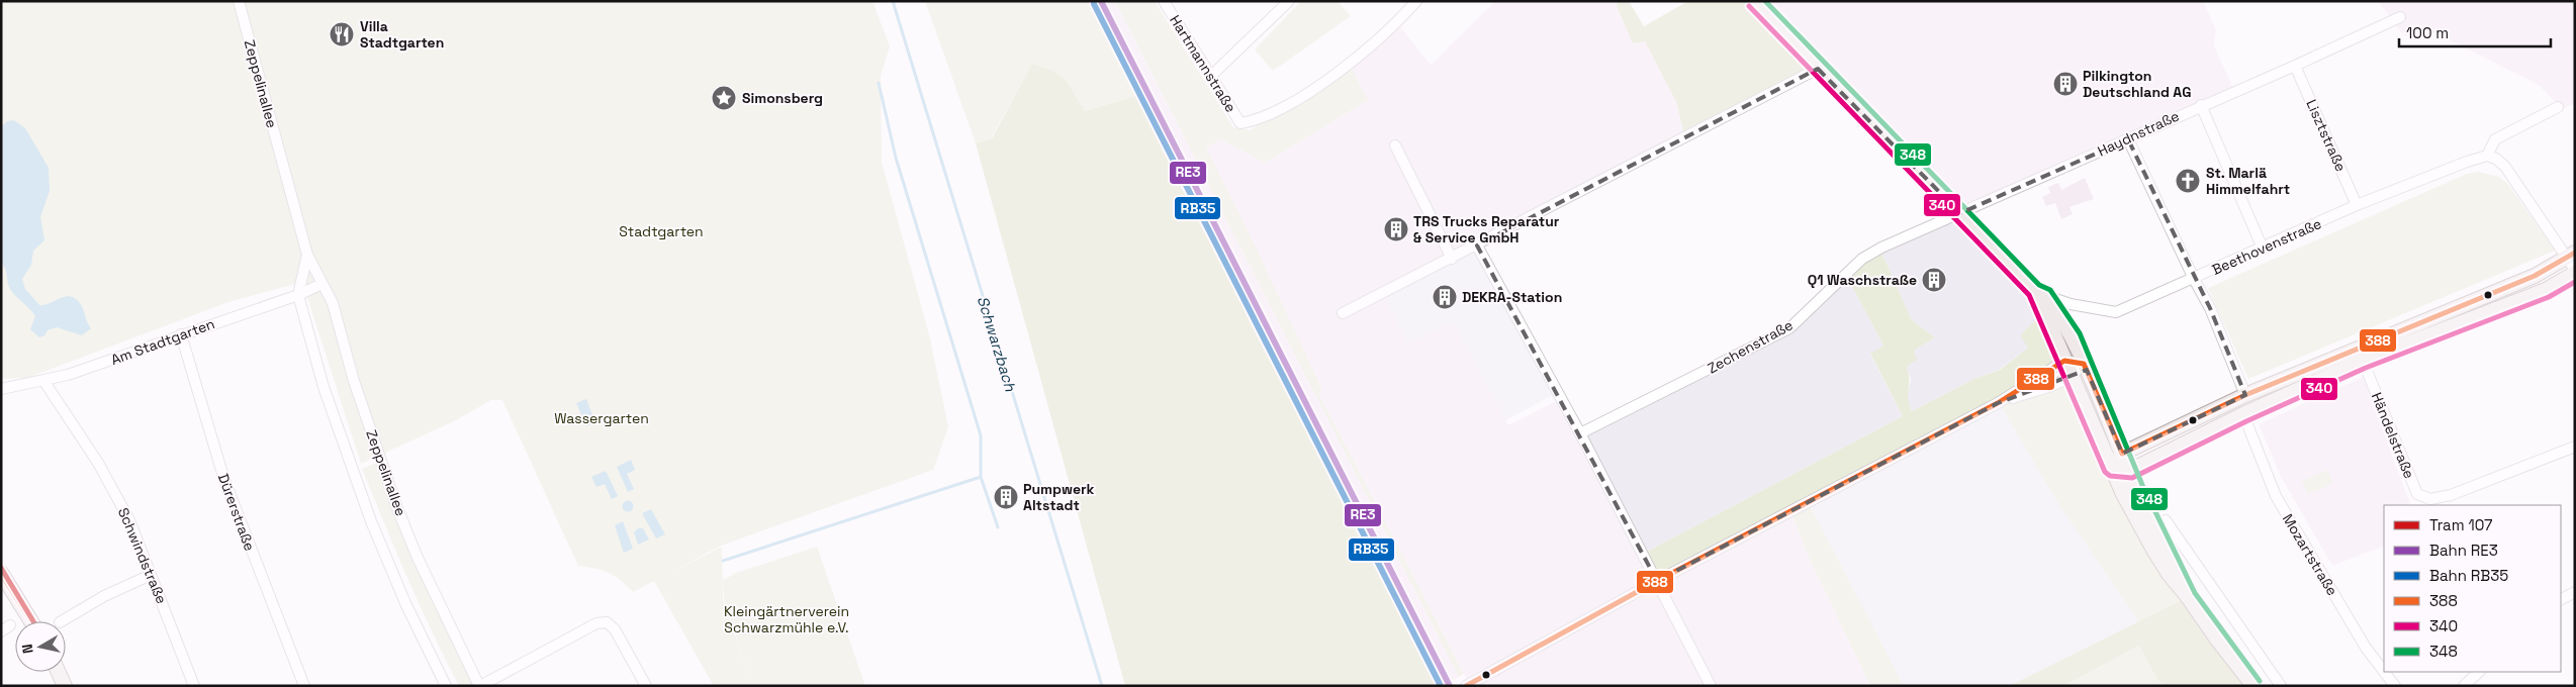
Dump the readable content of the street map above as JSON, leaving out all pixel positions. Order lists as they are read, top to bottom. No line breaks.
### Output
{"streets":{"street":["Hartmannstraße","Zeppelinallee","Haydnstraße","Lisztstraße","Beethovenstraße","Am Stadtgarten","Zechenstraße","Händelstraße","Dürerstraße","Mozartstraße","Schwindstraße"]},"crossings":[["Zeppelinallee","Am Stadtgarten"],["Haydnstraße","Lisztstraße"],["Haydnstraße","Zechenstraße"],["Lisztstraße","Beethovenstraße"],["Am Stadtgarten","Dürerstraße"],["Am Stadtgarten","Schwindstraße"]],"water":["Schwarzbach"],"parks":["Stadtgarten","Wassergarten","Kleingärtnerverein Schwarzmühle e.V."],"places":{"restaurant":["Villa Stadtgarten"],"building":["Pilkington Deutschland AG","TRS Trucks Reparatur & Service GmbH","Q1 Waschstraße","DEKRA-Station","Pumpwerk Altstadt"],"place":["Simonsberg"],"church":["St. Marlä Himmelfahrt"]},"lines":["rail line RE3","transit line 348","rail line RB35","transit line 340","transit line 388","tram line 107"],"legend":["Tram 107","Bahn RE3","Bahn RB35","388","340","348"],"scale_bar":"100 m","north":"left"}
